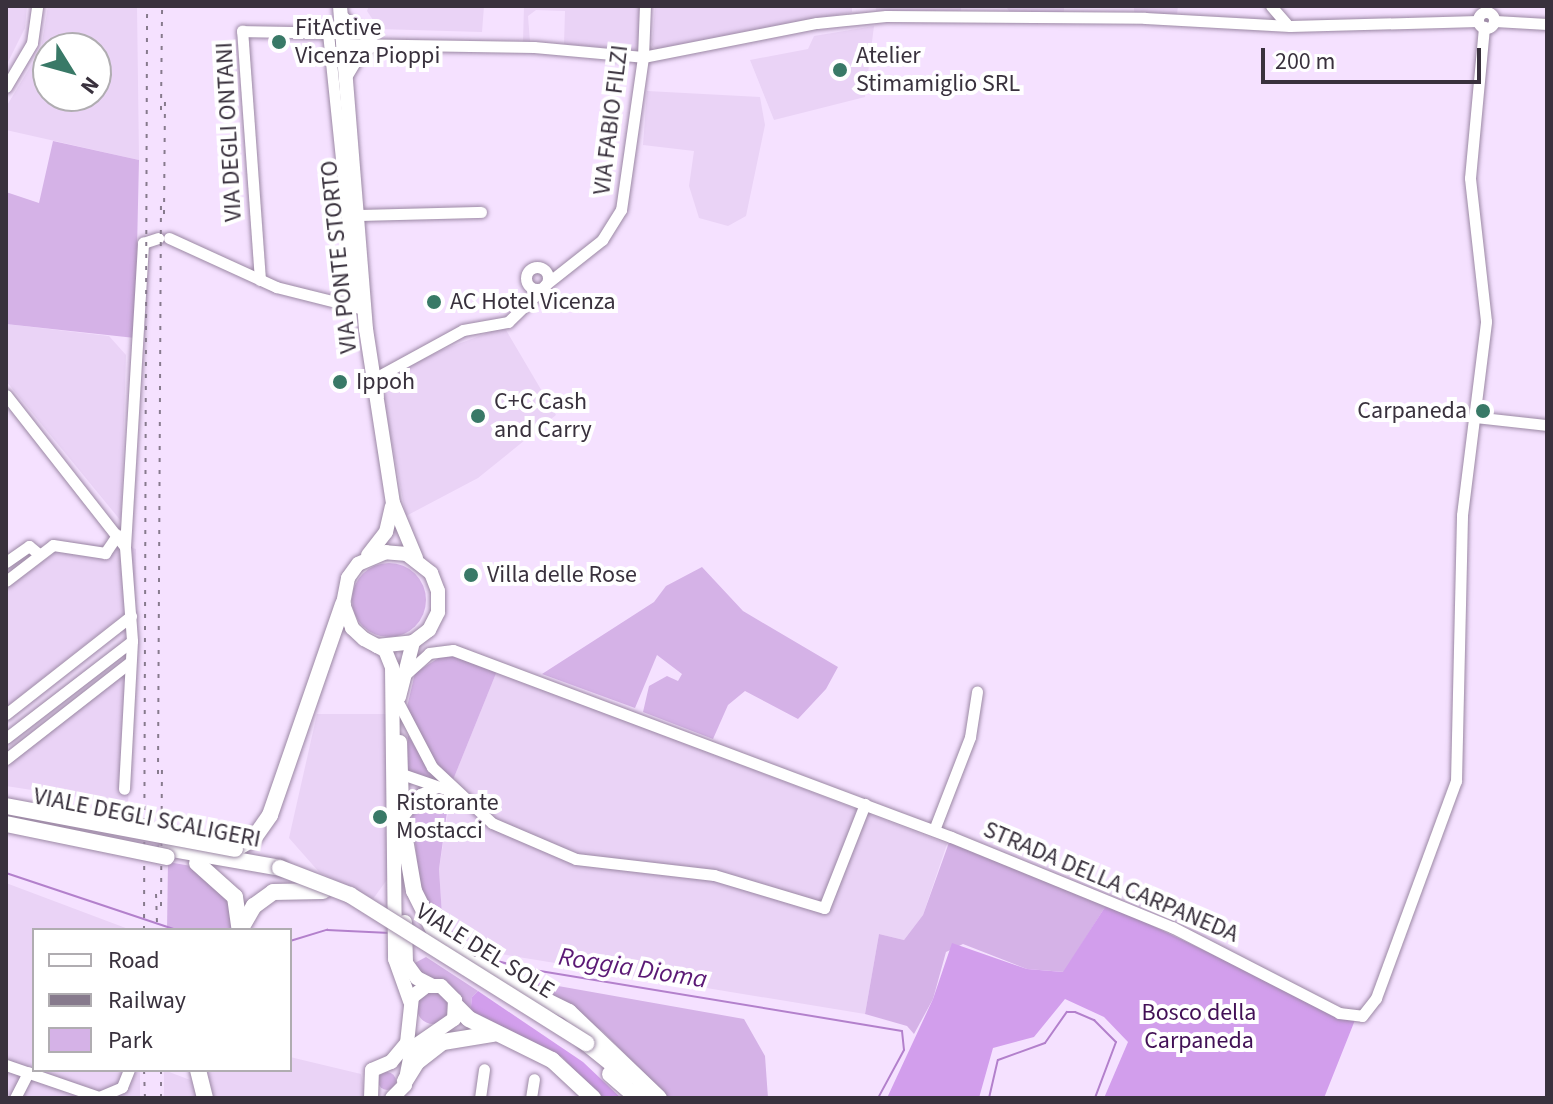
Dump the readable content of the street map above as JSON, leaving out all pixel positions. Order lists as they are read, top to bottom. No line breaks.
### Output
{"streets":{"highway":["VIALE DEGLI SCALIGERI","VIALE DEL SOLE"],"main road":["VIA PONTE STORTO"],"street":["VIA FABIO FILZI","VIA DEGLI ONTANI","STRADA DELLA CARPANEDA"]},"crossings":[["VIA DEGLI ONTANI","VIA PONTE STORTO"],["VIALE DEGLI SCALIGERI","VIALE DEL SOLE"]],"water":["Roggia Dioma"],"parks":["Bosco della Carpaneda"],"places":["FitActive Vicenza Pioppi","Atelier Stimamiglio SRL","AC Hotel Vicenza","Ippoh","Carpaneda","C+C Cash and Carry","Villa delle Rose","Ristorante Mostacci"],"legend":["Road","Railway","Park"],"scale_bar":"200 m","north":"bottom right"}
